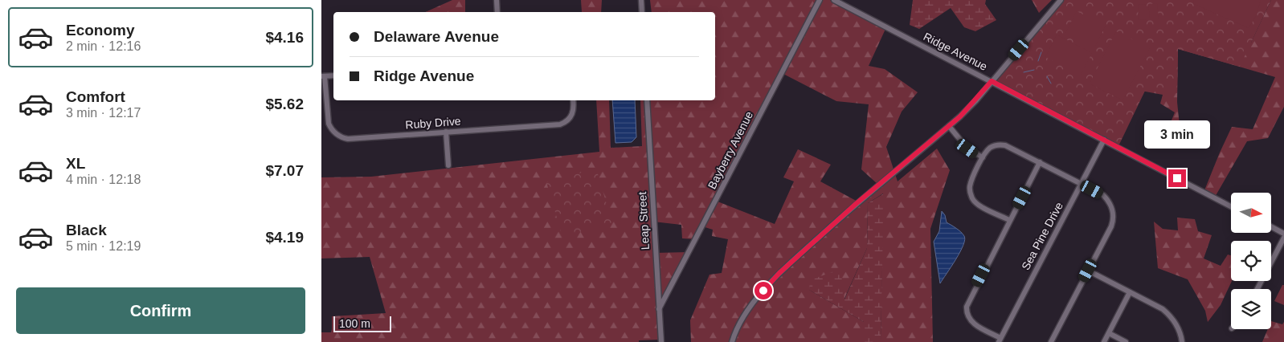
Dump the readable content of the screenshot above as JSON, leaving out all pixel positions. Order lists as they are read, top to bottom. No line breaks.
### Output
{"streets":{"street":["Ridge Avenue","Ruby Drive","Bayberry Avenue","Leap Street","Sea Pine Drive"]},"crossings":[["Ridge Avenue","Sea Pine Drive"],["Bayberry Avenue","Leap Street"]],"scale_bar":"100 m","north":"right","page":{"list":[{"name":"Economy","note":"2 min · 12:16","value":"$4.16"},{"name":"Comfort","note":"3 min · 12:17","value":"$5.62"},{"name":"XL","note":"4 min · 12:18","value":"$7.07"},{"name":"Black","note":"5 min · 12:19","value":"$4.19"}],"banner":["Delaware Avenue","Ridge Avenue"],"bubble":"3 min","buttons":"Confirm","scale":"100 m"}}
